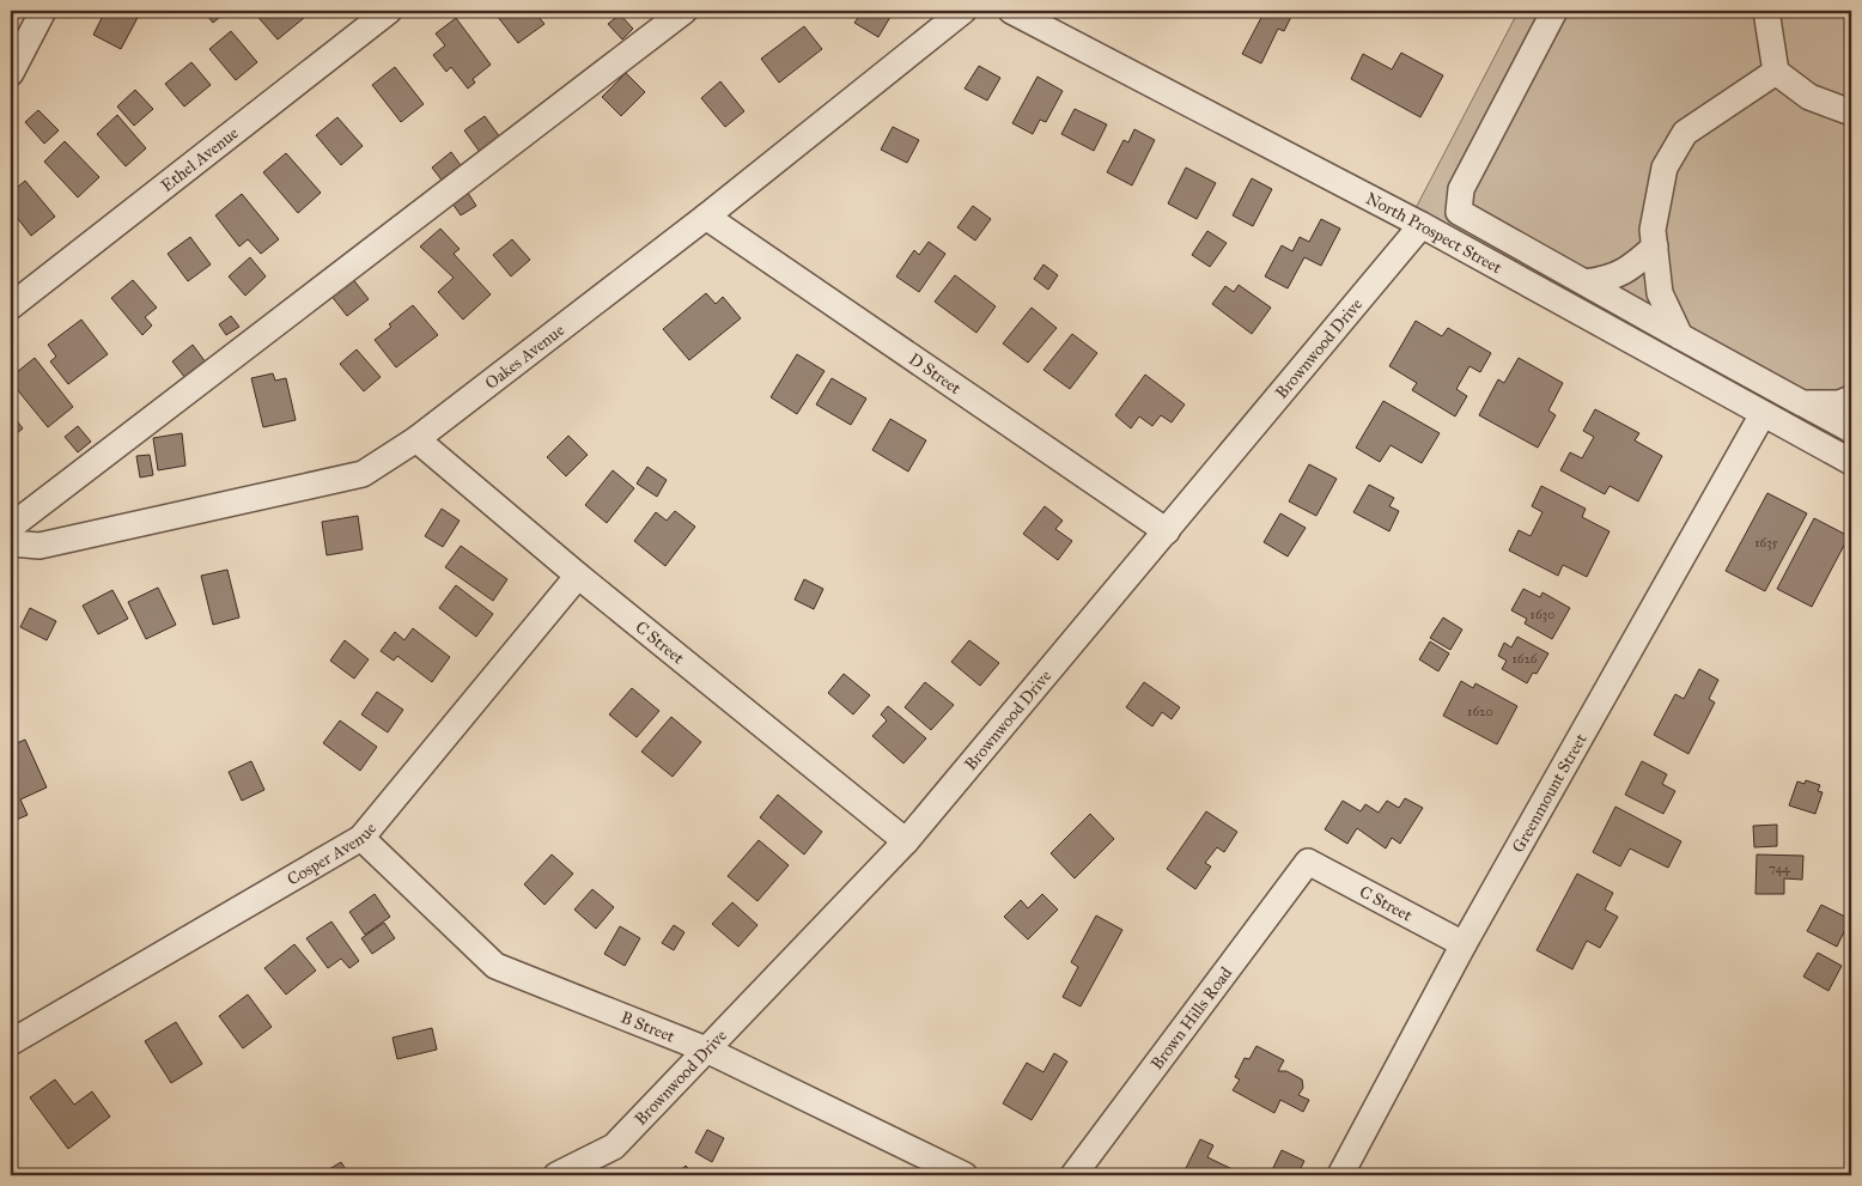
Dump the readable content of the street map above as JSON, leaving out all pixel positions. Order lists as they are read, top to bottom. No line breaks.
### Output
{"streets":{"street":["Ethel Avenue","North Prospect Street","Brownwood Drive","Oakes Avenue","D Street","C Street","Greenmount Street","Cosper Avenue","Brown Hills Road","B Street"]},"crossings":[["North Prospect Street","Brownwood Drive"],["North Prospect Street","Greenmount Street"],["Brownwood Drive","D Street"],["Brownwood Drive","C Street"],["Brownwood Drive","B Street"],["Oakes Avenue","D Street"],["Oakes Avenue","C Street"],["C Street","Greenmount Street"],["C Street","Cosper Avenue"],["C Street","Brown Hills Road"],["Cosper Avenue","B Street"]],"house_numbers":["1635","1630","1626","1620","744"]}
